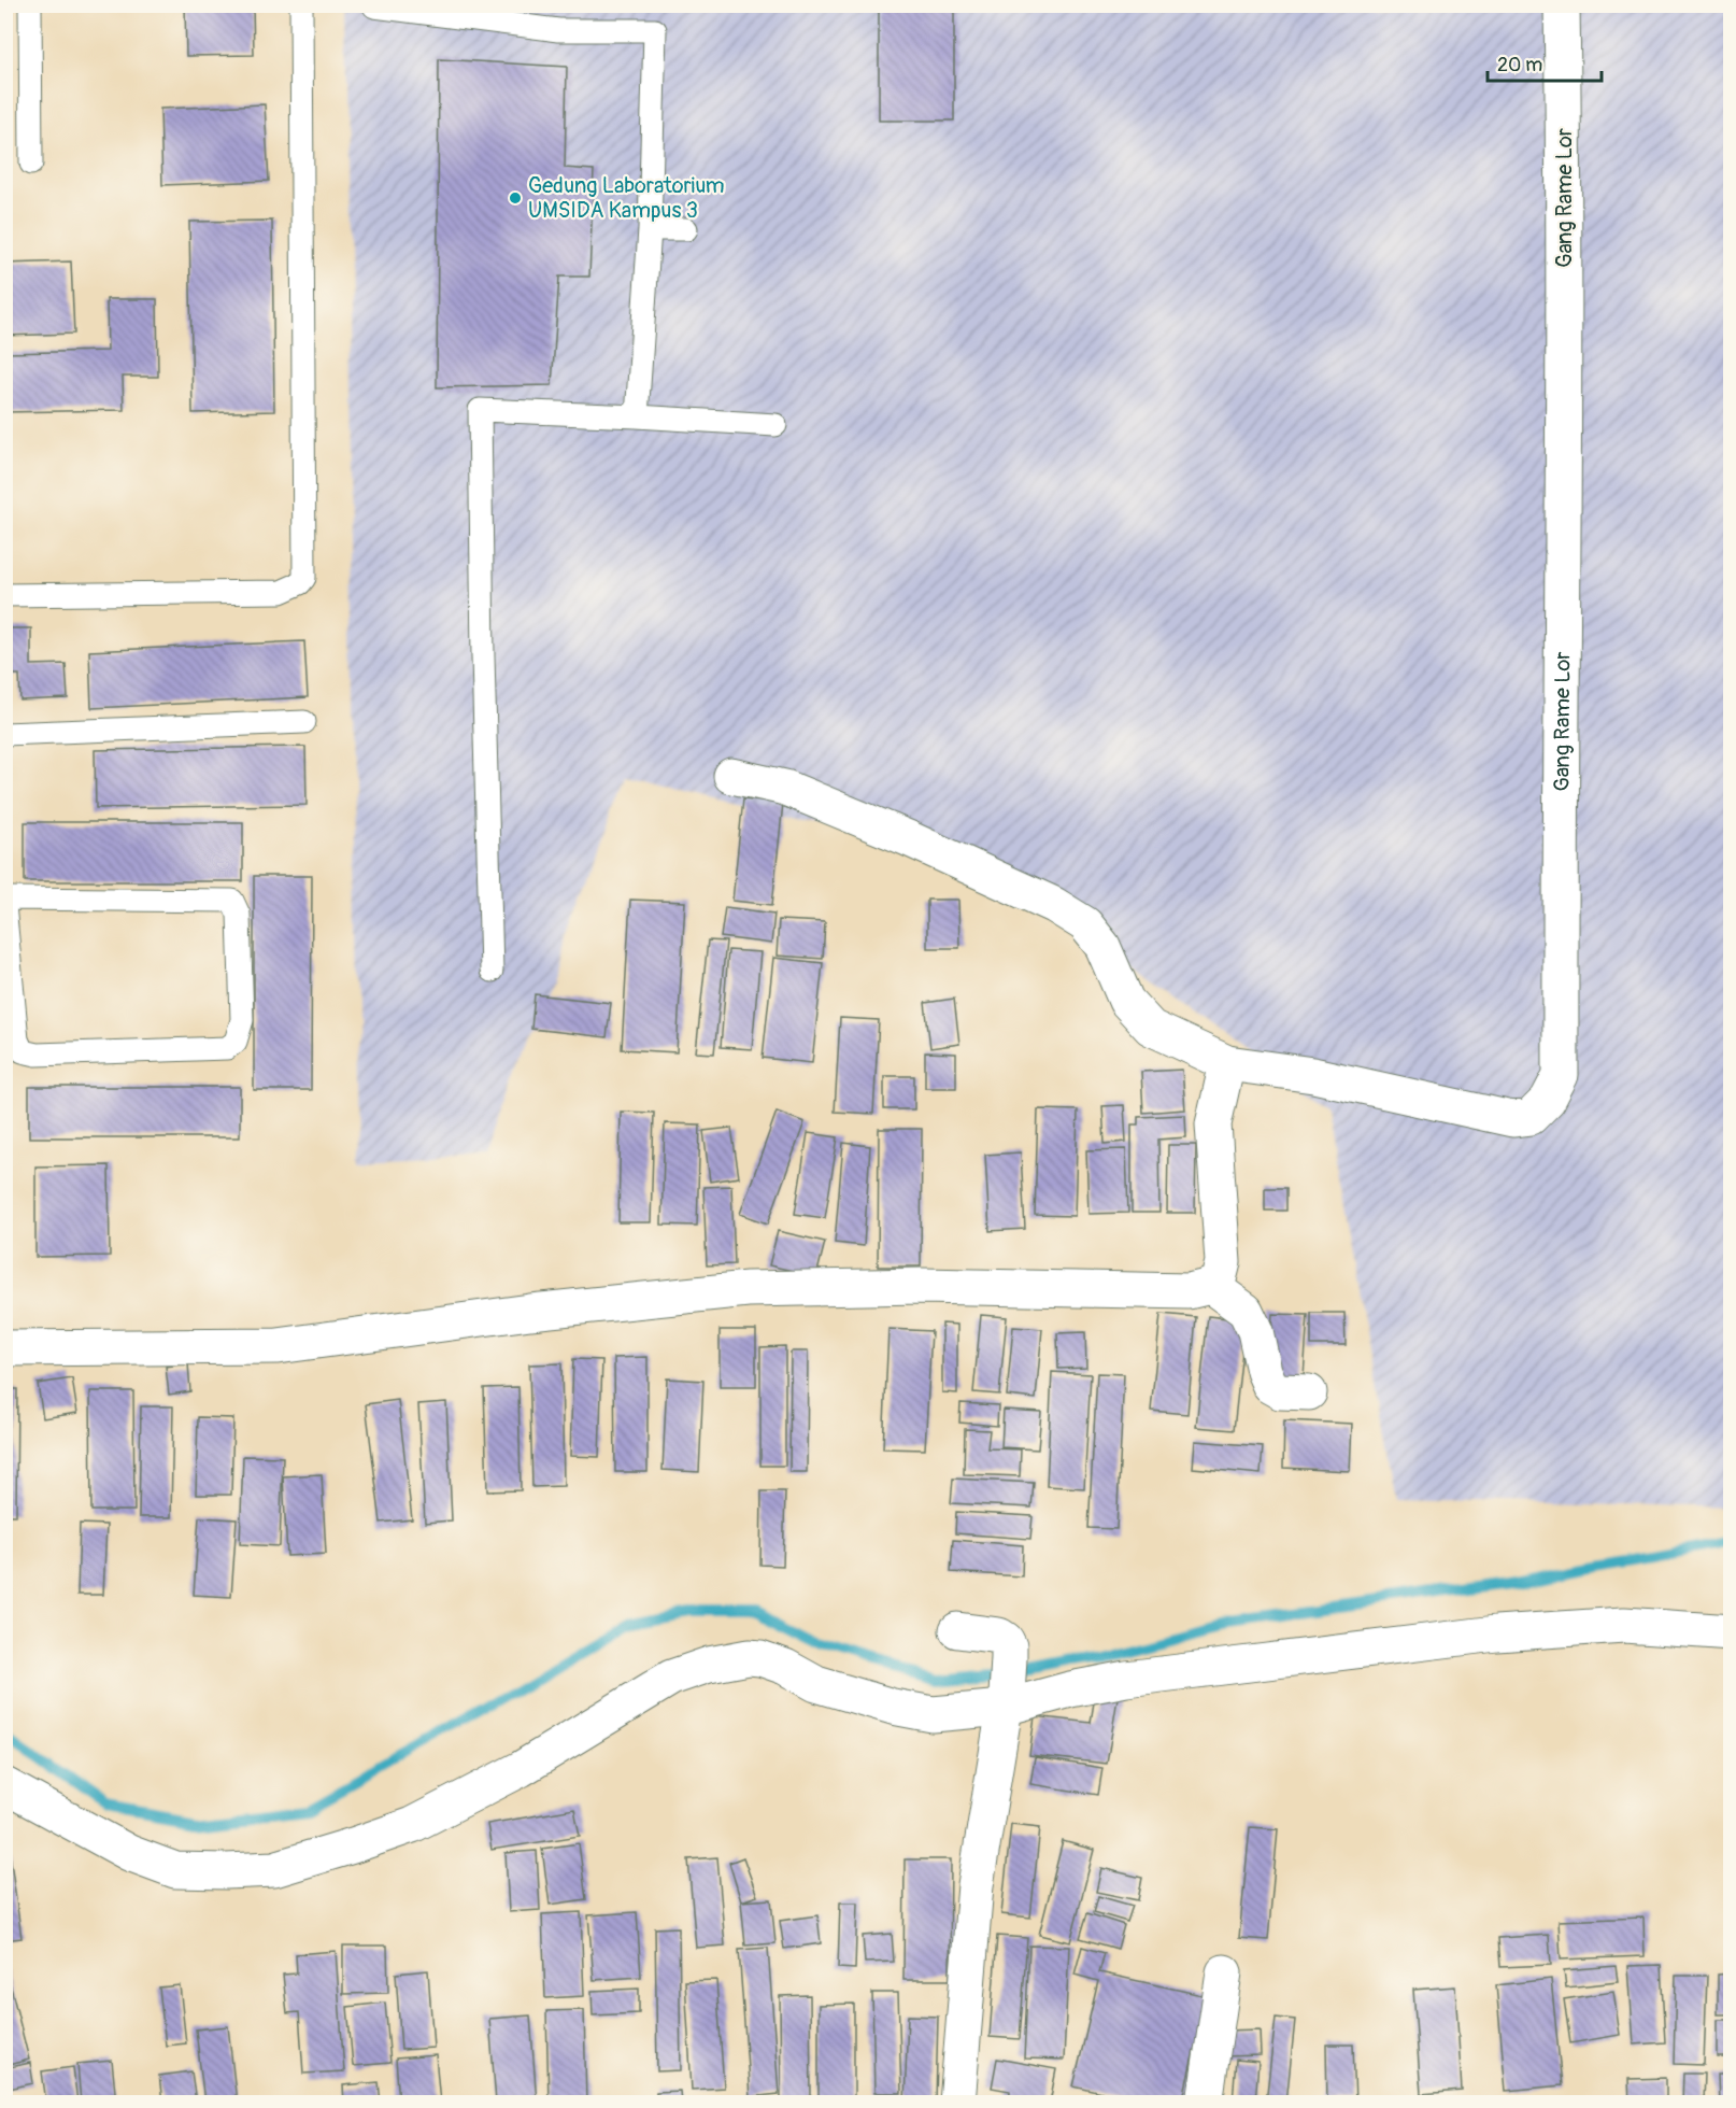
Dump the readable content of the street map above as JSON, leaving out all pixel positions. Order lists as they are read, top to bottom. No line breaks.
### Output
{"streets":{"street":["Gang Rame Lor"]},"places":["Gedung Laboratorium UMSIDA Kampus 3"],"scale_bar":"20 m"}
